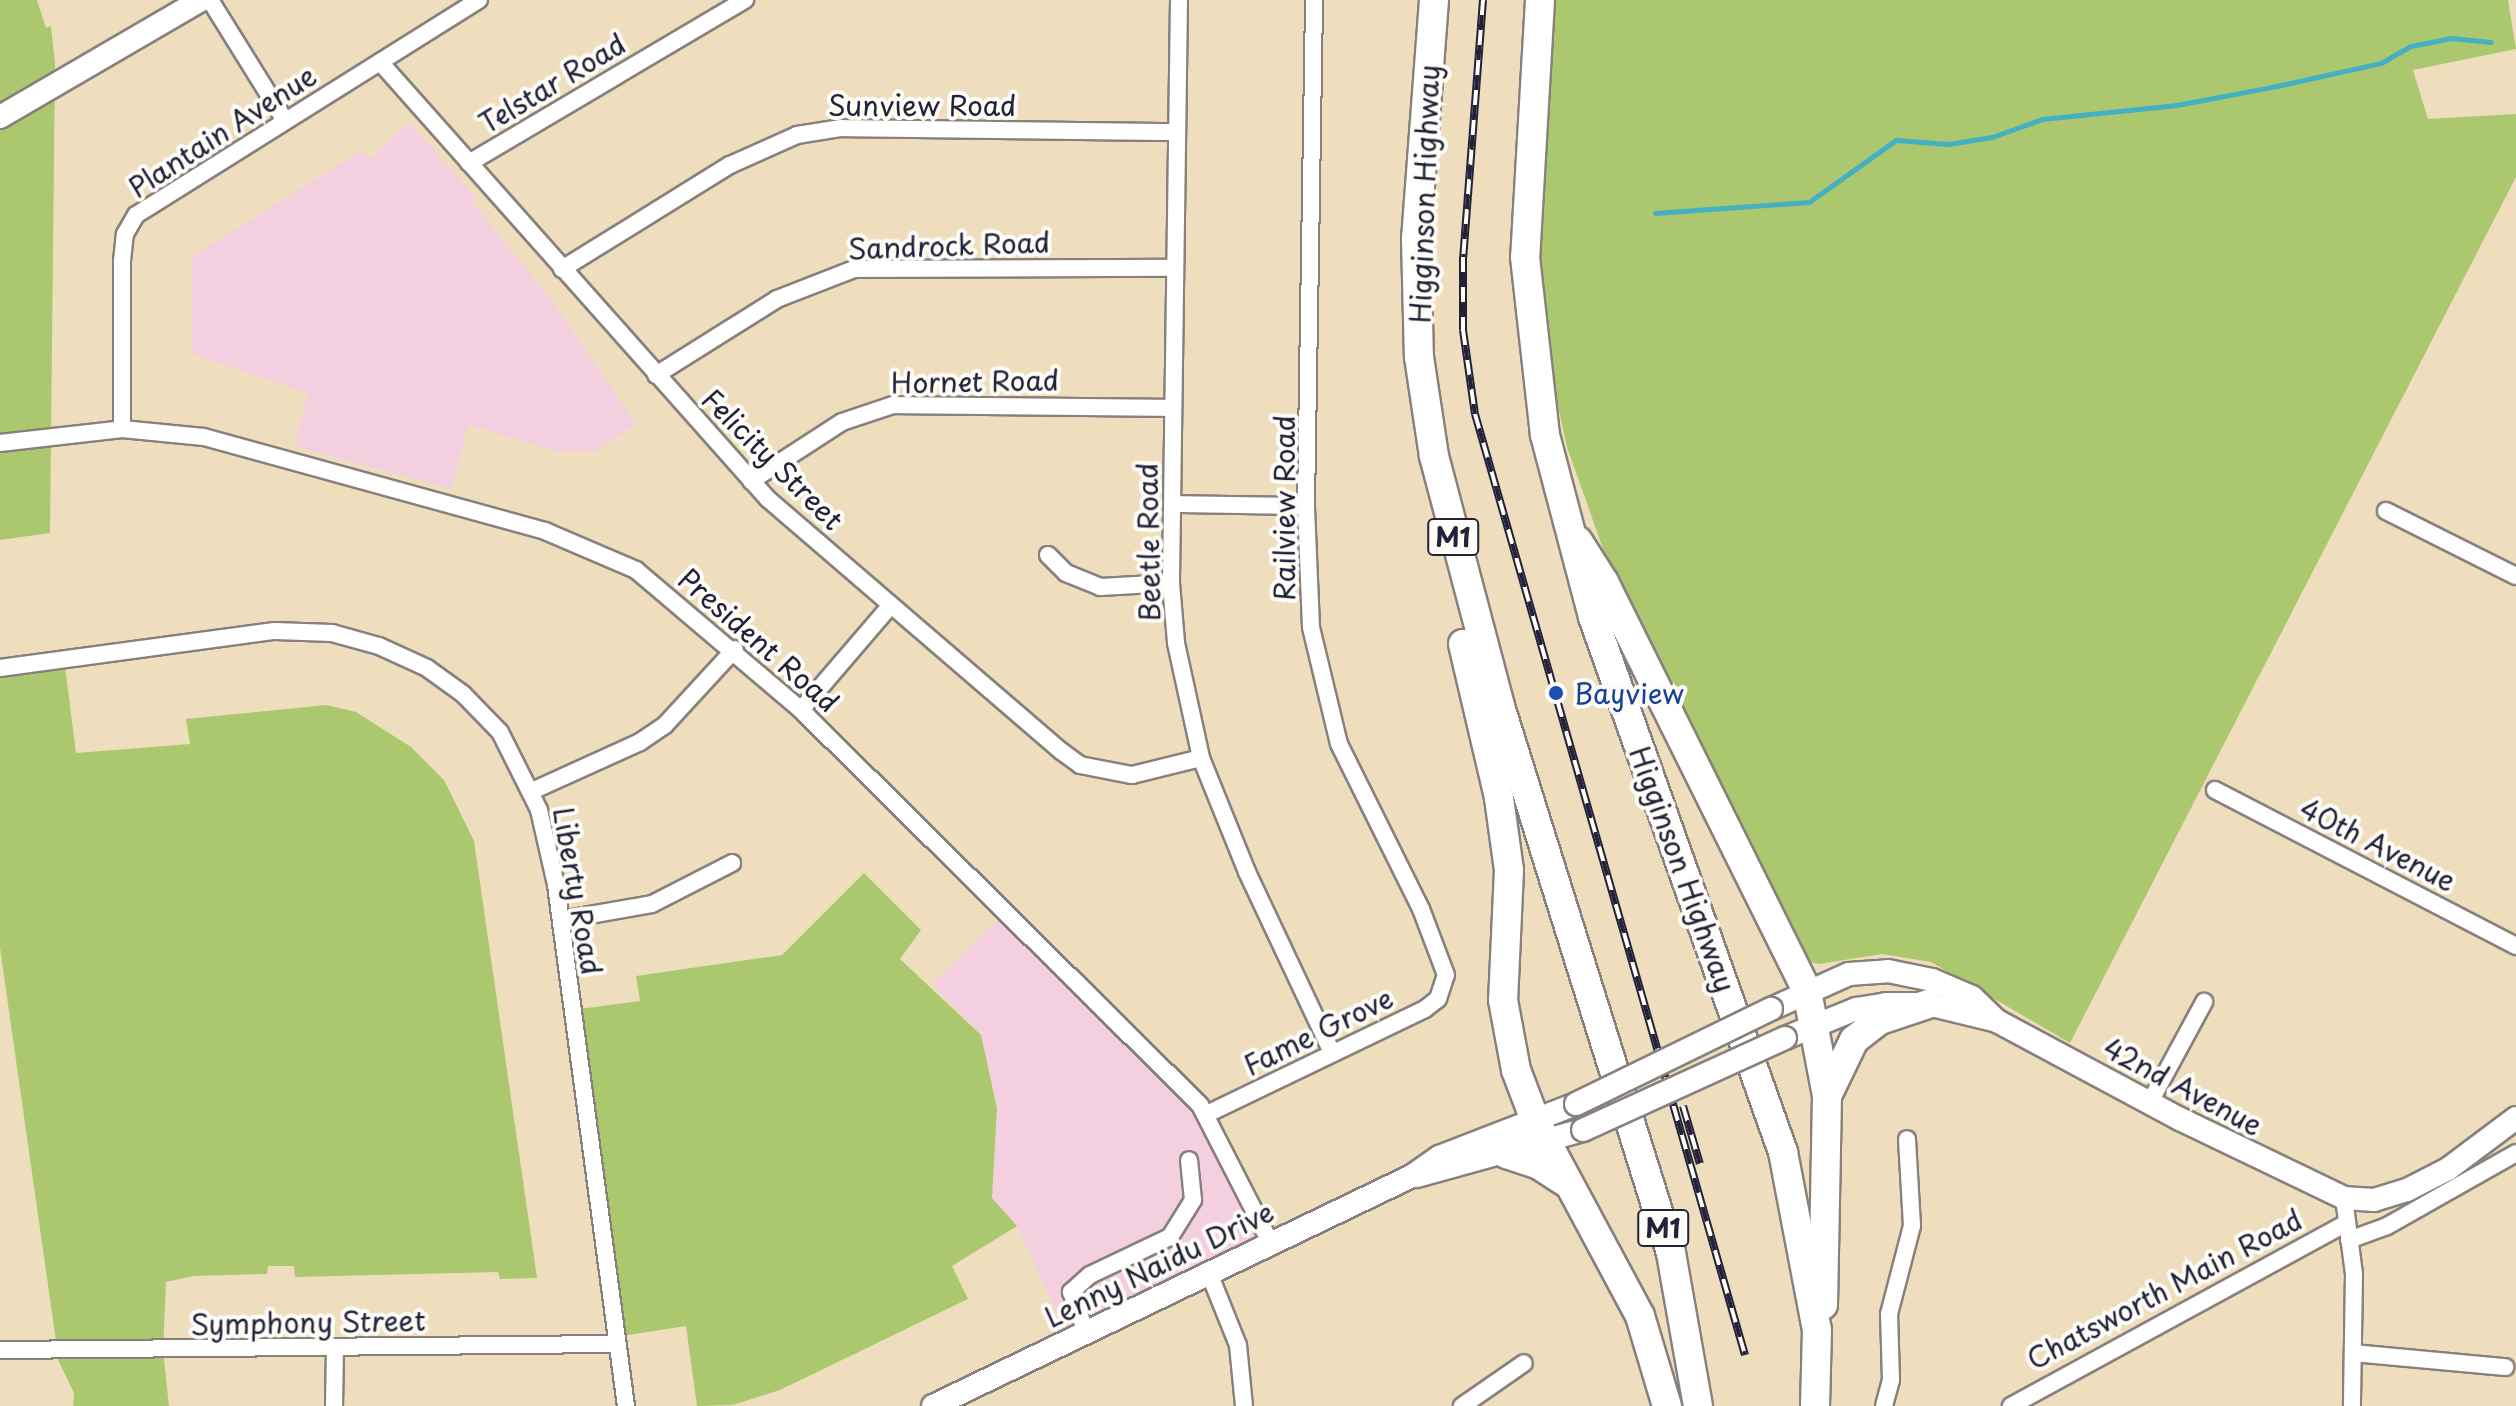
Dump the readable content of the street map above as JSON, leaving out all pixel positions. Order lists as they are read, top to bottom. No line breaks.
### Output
{"streets":{"highway":["Higginson Highway","M1"],"street":["Telstar Road","Sunview Road","Plantain Avenue","Sandrock Road","Hornet Road","Felicity Street","Railview Road","Beetle Road","President Road","40th Avenue","Liberty Road","Fame Grove","42nd Avenue","Lenny Naidu Drive","Chatsworth Main Road","Symphony Street"]},"crossings":[["Telstar Road","Felicity Street"],["Sunview Road","Felicity Street"],["Sunview Road","Beetle Road"],["Plantain Avenue","Felicity Street"],["Plantain Avenue","President Road"],["Sandrock Road","Felicity Street"],["Sandrock Road","Beetle Road"],["Hornet Road","Felicity Street"],["Hornet Road","Beetle Road"],["Felicity Street","Beetle Road"],["Railview Road","Fame Grove"],["Beetle Road","Fame Grove"],["President Road","Fame Grove"],["President Road","Lenny Naidu Drive"],["Liberty Road","Symphony Street"]],"places":["Bayview"]}
